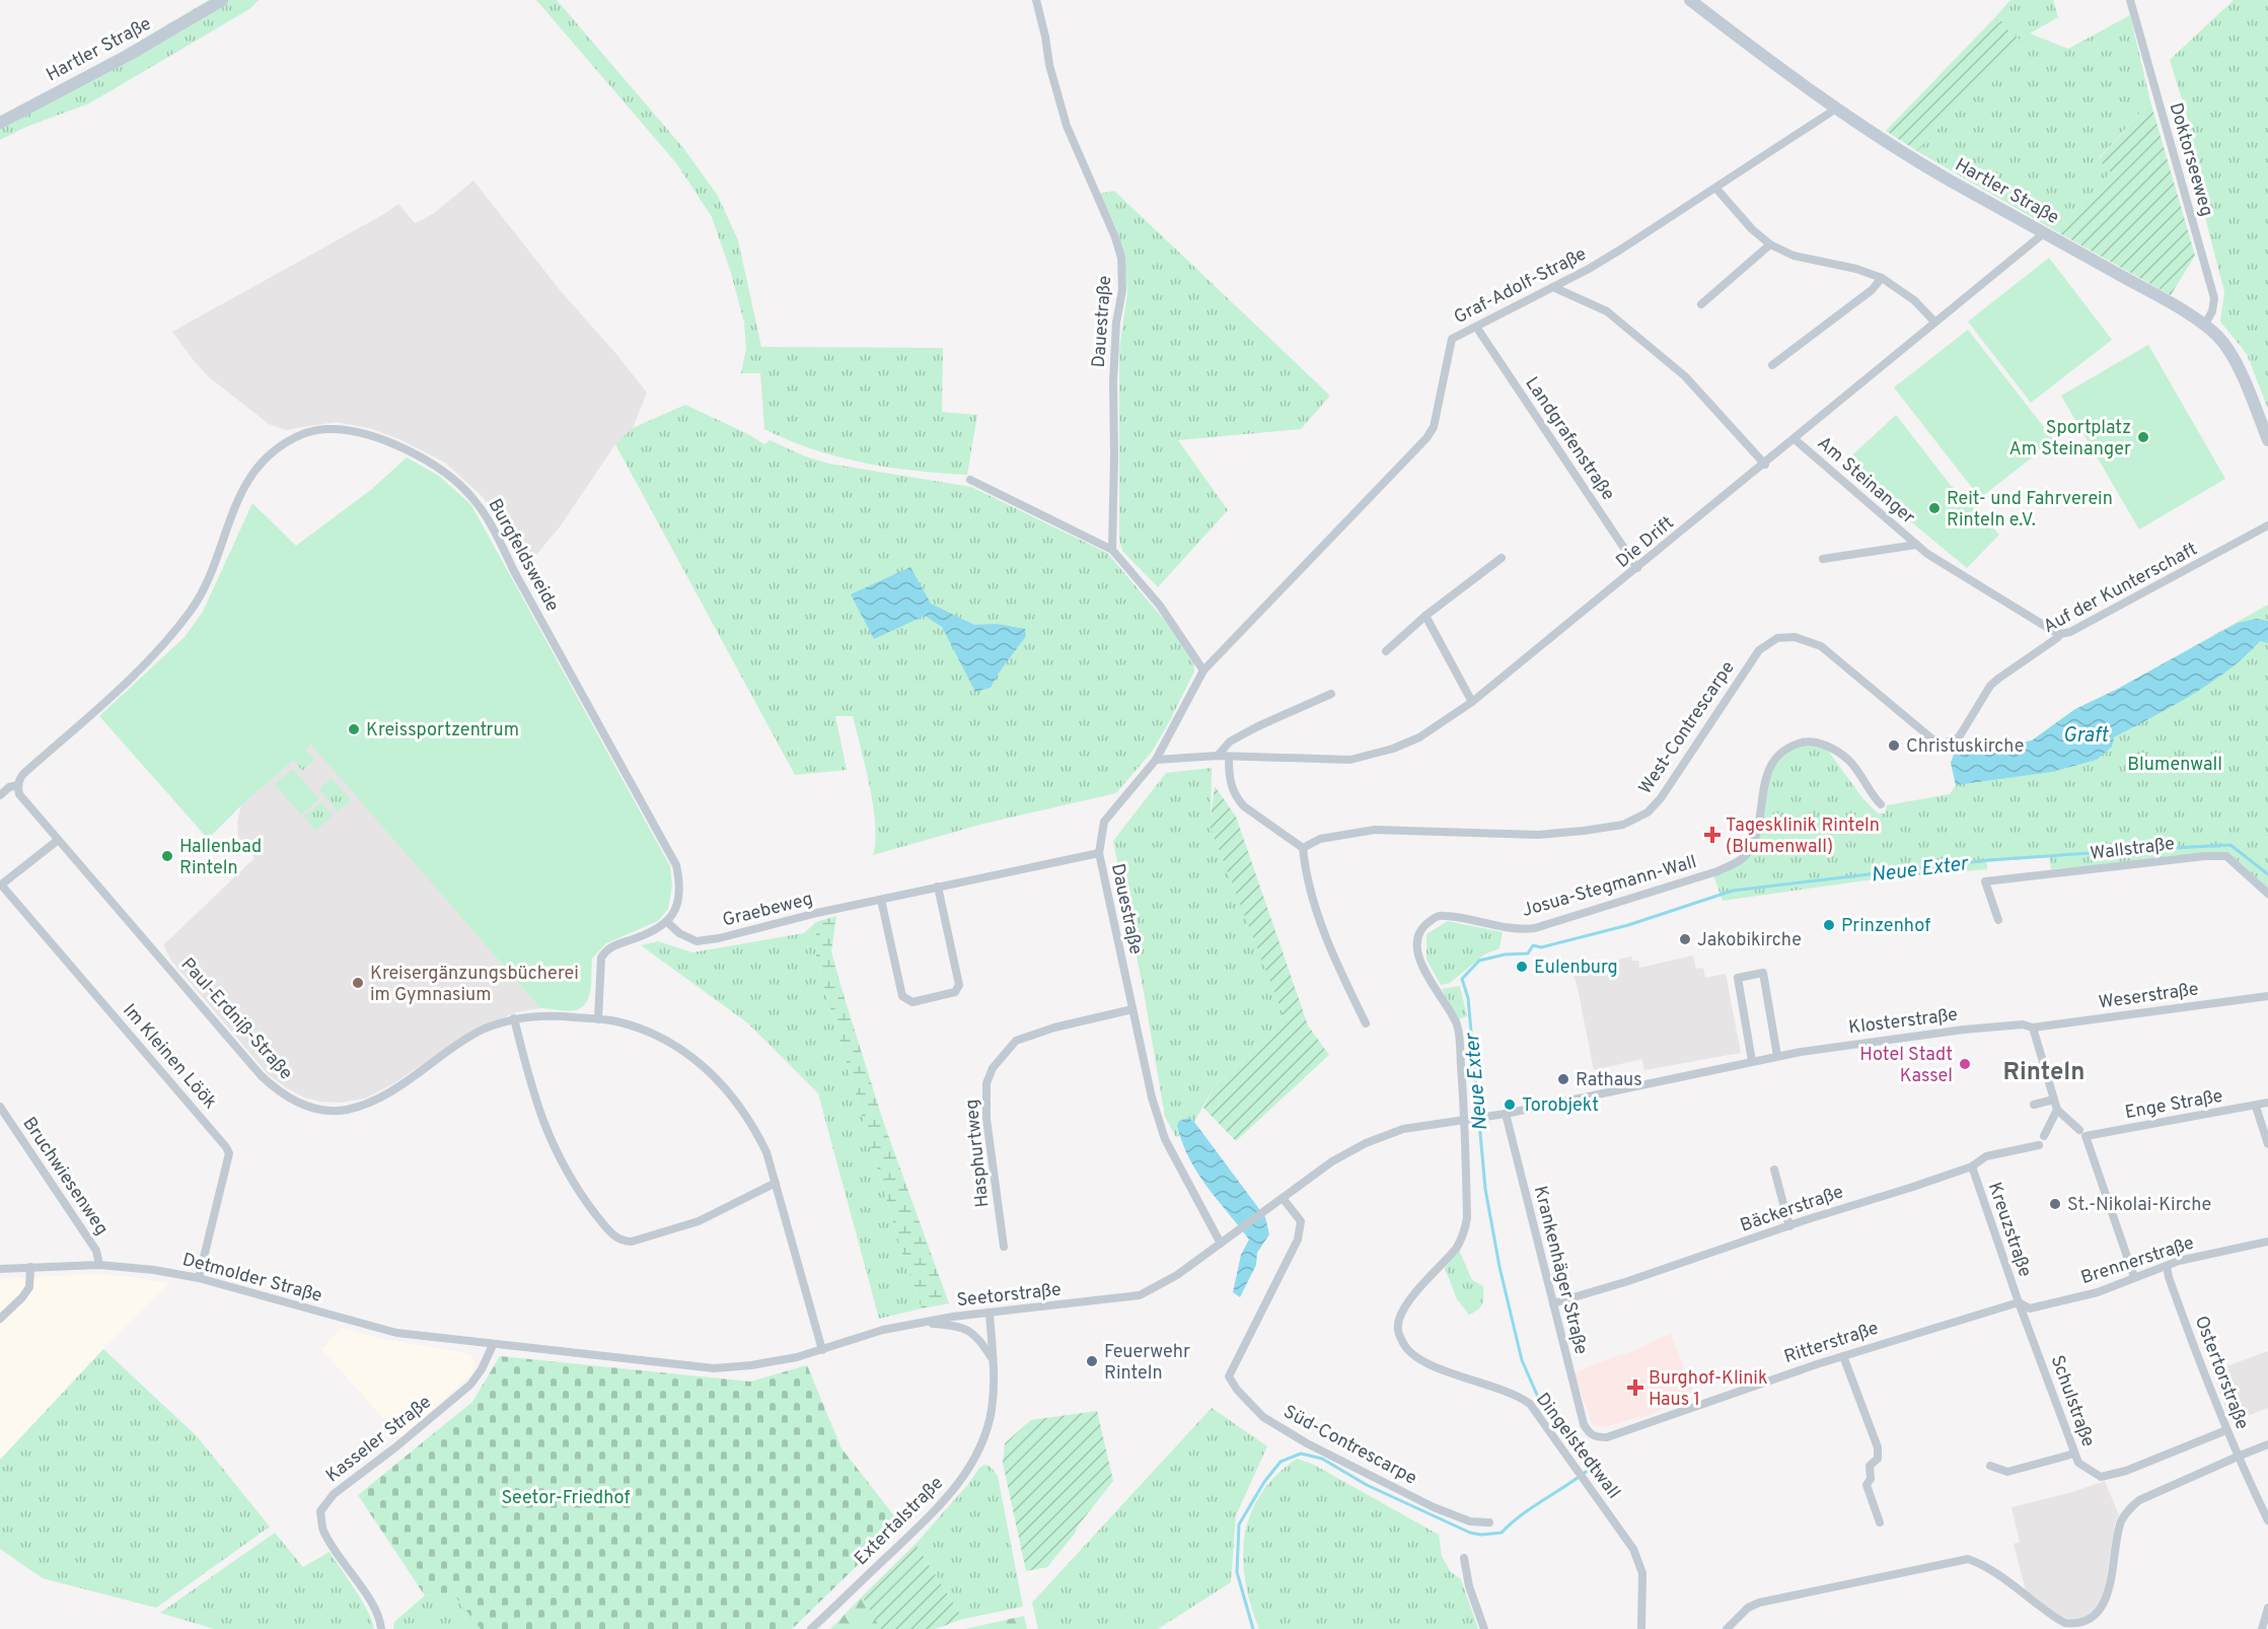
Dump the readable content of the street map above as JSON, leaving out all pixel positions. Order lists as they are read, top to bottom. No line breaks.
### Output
{"streets":{"main road":["Hartler Straße"],"street":["Doktorseeweg","Graf-Adolf-Straße","Dauestraße","Landgrafenstraße","Am Steinanger","Die Drift","Burgfeldsweide","Auf der Kunterschaft","West-Contrescarpe","Wallstraße","Josua-Stegmann-Wall","Graebeweg","Weserstraße","Paul-Erdniß-Straße","Klosterstraße","Im Kleinen Löök","Enge Straße","Hasphurtweg","Bruchwiesenweg","Bäckerstraße","Kreuzstraße","Brennerstraße","Krankenhäger Straße","Detmolder Straße","Seetorstraße","Ritterstraße","Ostertorstraße","Schulstraße","Kasseler Straße","Süd-Contrescarpe","Dingelstedtwall","Extertalstraße"]},"crossings":[["Hartler Straße","Doktorseeweg"],["Hartler Straße","Graf-Adolf-Straße"],["Hartler Straße","Die Drift"],["Graf-Adolf-Straße","Dauestraße"],["Graf-Adolf-Straße","Landgrafenstraße"],["Dauestraße","Die Drift"],["Dauestraße","Graebeweg"],["Dauestraße","Hasphurtweg"],["Dauestraße","Seetorstraße"],["Landgrafenstraße","Die Drift"],["Am Steinanger","Die Drift"],["Am Steinanger","Auf der Kunterschaft"],["Burgfeldsweide","Graebeweg"],["Burgfeldsweide","Paul-Erdniß-Straße"],["Auf der Kunterschaft","West-Contrescarpe"],["Josua-Stegmann-Wall","Seetorstraße"],["Josua-Stegmann-Wall","Dingelstedtwall"],["Weserstraße","Klosterstraße"],["Paul-Erdniß-Straße","Seetorstraße"],["Klosterstraße","Krankenhäger Straße"],["Klosterstraße","Seetorstraße"],["Im Kleinen Löök","Detmolder Straße"],["Bruchwiesenweg","Detmolder Straße"],["Bäckerstraße","Kreuzstraße"],["Bäckerstraße","Krankenhäger Straße"],["Kreuzstraße","Brennerstraße"],["Kreuzstraße","Ritterstraße"],["Kreuzstraße","Schulstraße"],["Brennerstraße","Ritterstraße"],["Brennerstraße","Ostertorstraße"],["Brennerstraße","Schulstraße"],["Krankenhäger Straße","Ritterstraße"],["Detmolder Straße","Seetorstraße"],["Detmolder Straße","Kasseler Straße"],["Seetorstraße","Kasseler Straße"],["Seetorstraße","Süd-Contrescarpe"],["Seetorstraße","Dingelstedtwall"],["Seetorstraße","Extertalstraße"],["Ritterstraße","Schulstraße"],["Ostertorstraße","Schulstraße"]],"districts":["Rinteln"],"water":["Graft","Neue Exter"],"parks":["Blumenwall","Seetor-Friedhof"],"places":{"other":["Sportplatz Am Steinanger","Reit- und Fahrverein Rinteln e.V.","Kreissportzentrum","Christuskirche","Hallenbad Rinteln","Prinzenhof","Jakobikirche","Eulenburg","Kreisergänzungsbücherei im Gymnasium","Hotel Stadt Kassel","Rathaus","Torobjekt","St.-Nikolai-Kirche","Feuerwehr Rinteln"],"health":["Tagesklinik Rinteln (Blumenwall)","Burghof-Klinik Haus 1"]}}
